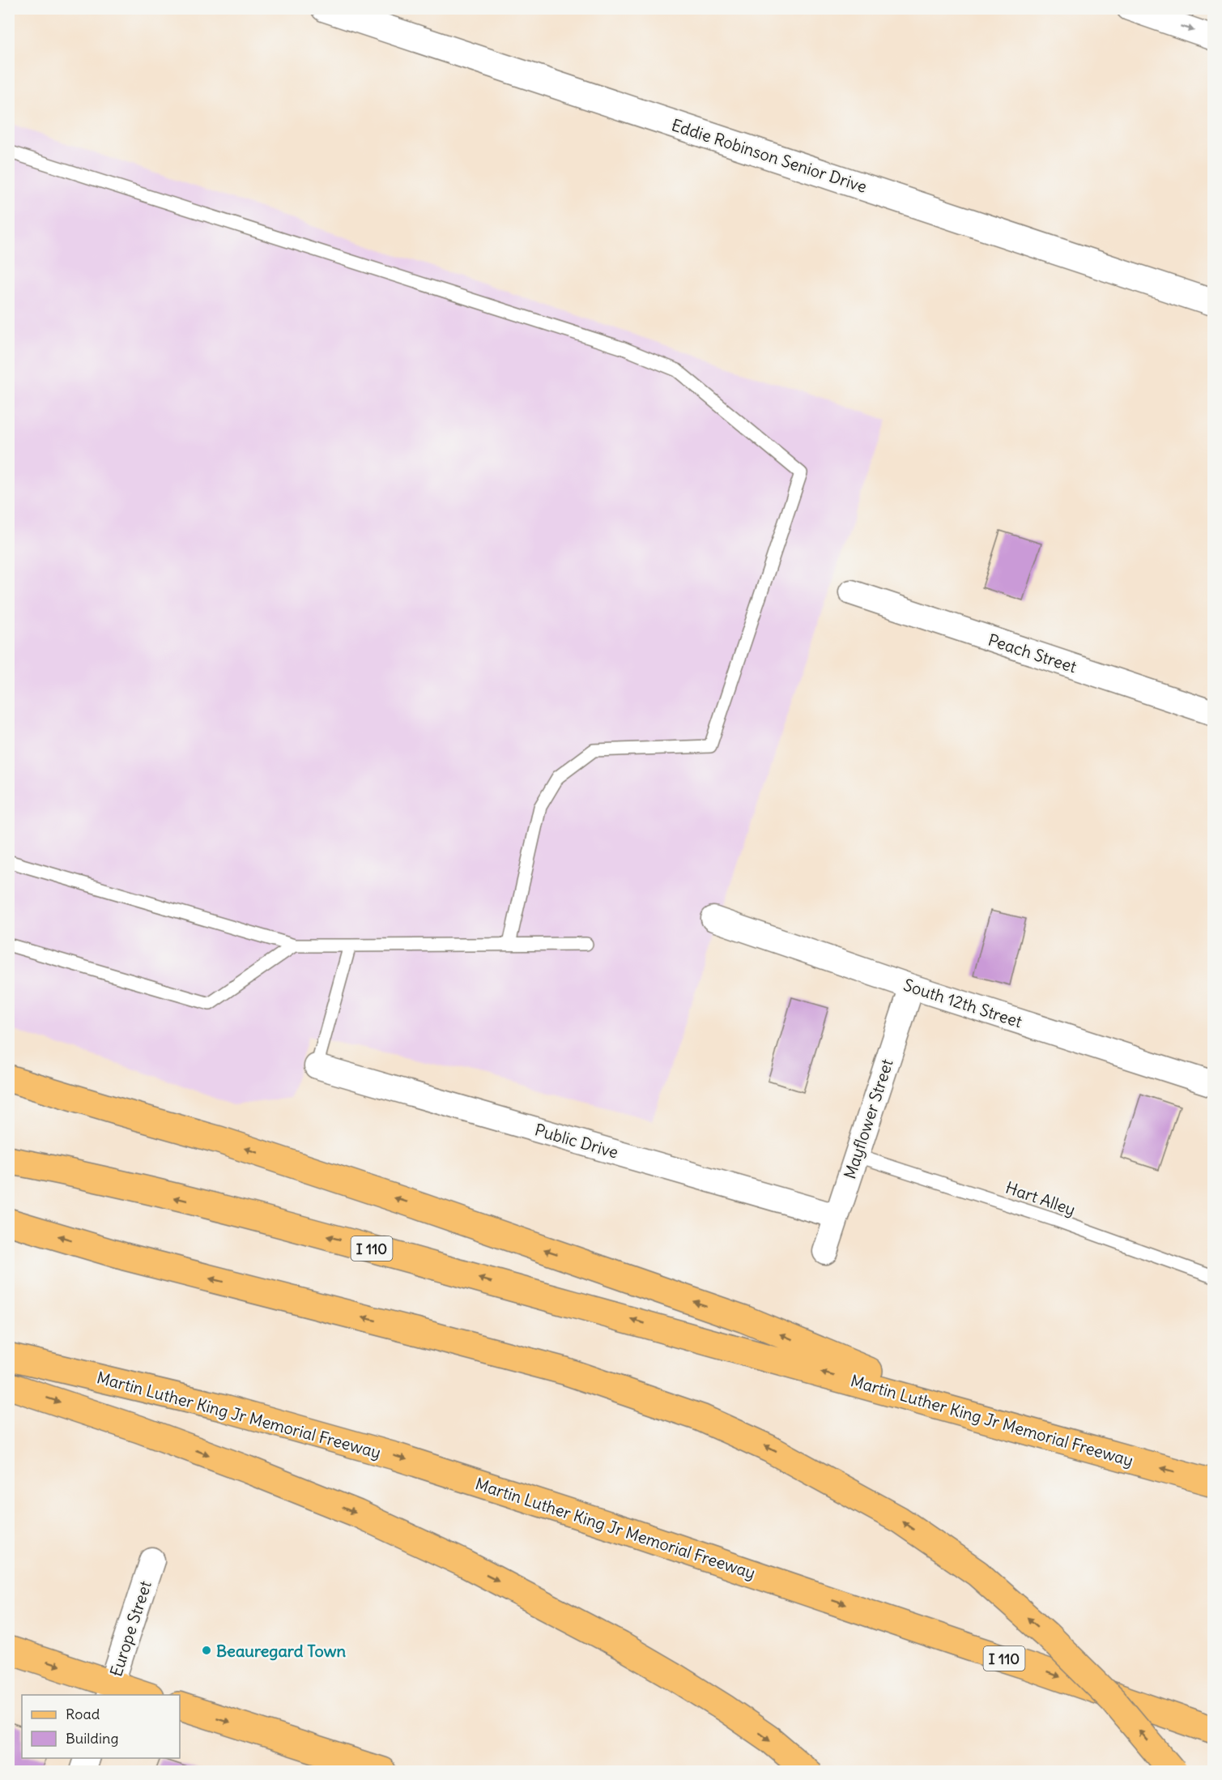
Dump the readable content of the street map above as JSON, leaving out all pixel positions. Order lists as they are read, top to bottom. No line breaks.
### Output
{"streets":{"main road":["I 110","Martin Luther King Jr Memorial Freeway"],"street":["Eddie Robinson Senior Drive","Peach Street","South 12th Street","Mayflower Street","Public Drive","Europe Street"],"lane":["Hart Alley"]},"crossings":[["South 12th Street","Mayflower Street"],["Mayflower Street","Public Drive"],["Mayflower Street","Hart Alley"]],"places":["Beauregard Town"],"legend":["Road","Building"]}
